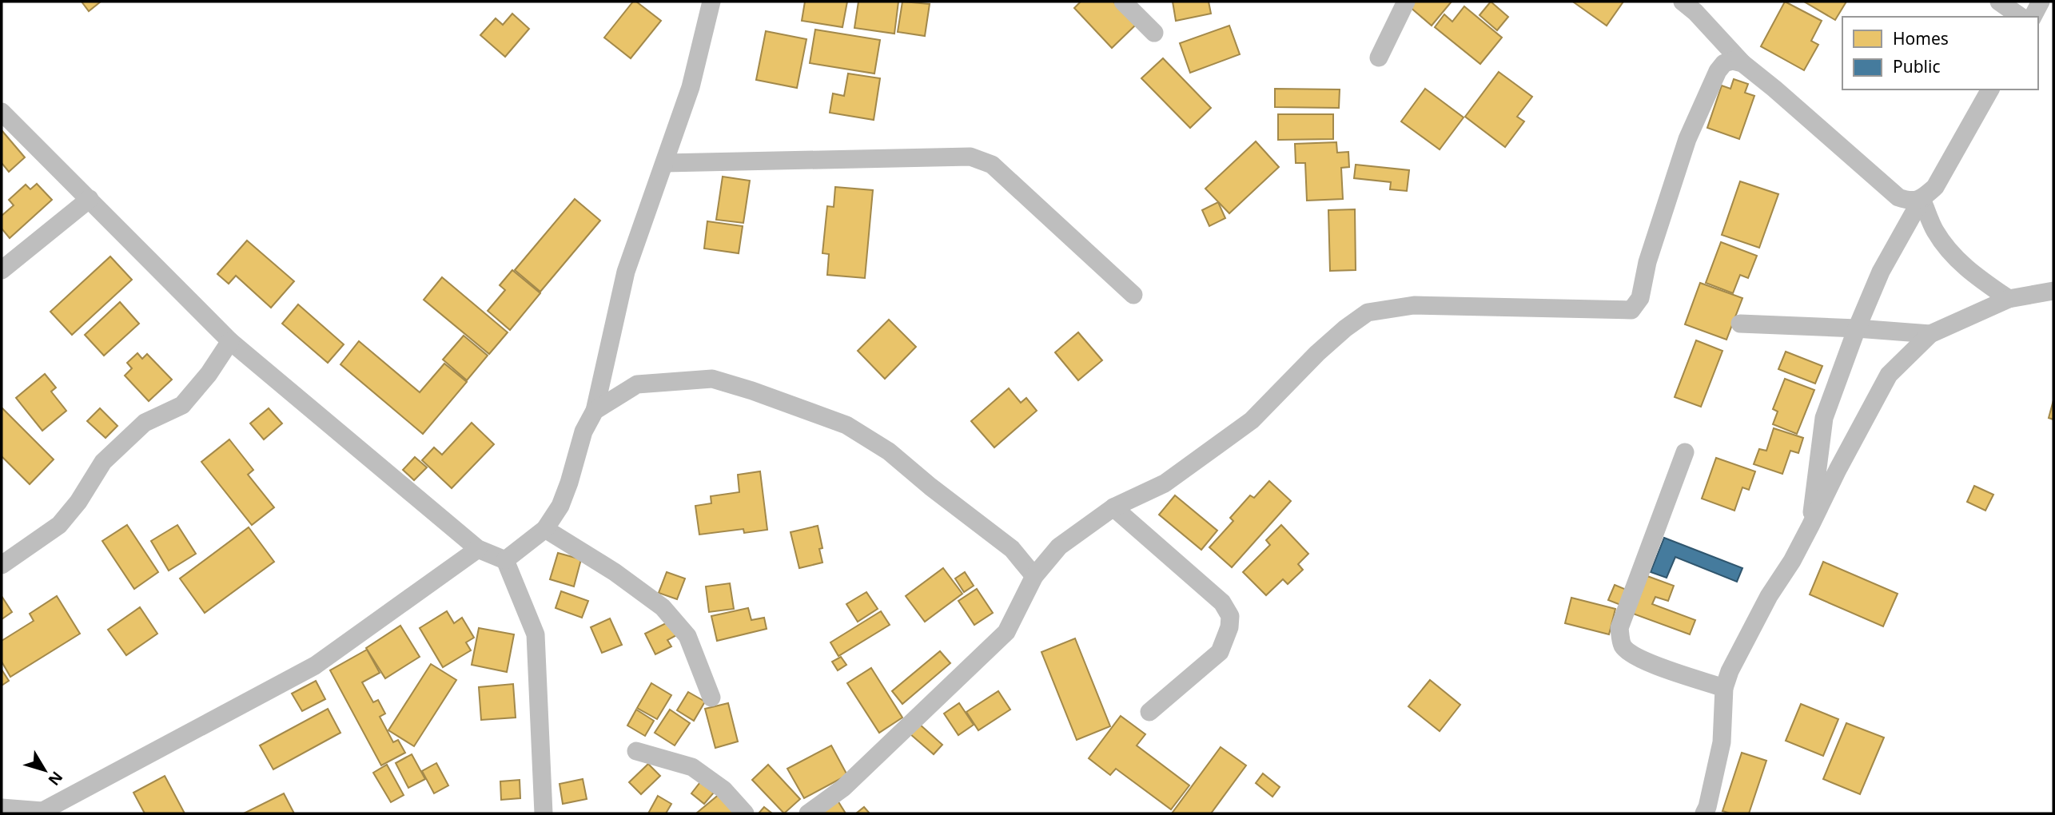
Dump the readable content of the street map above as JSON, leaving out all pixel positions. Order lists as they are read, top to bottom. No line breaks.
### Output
{"legend":["Homes","Public"],"north":"bottom right"}
